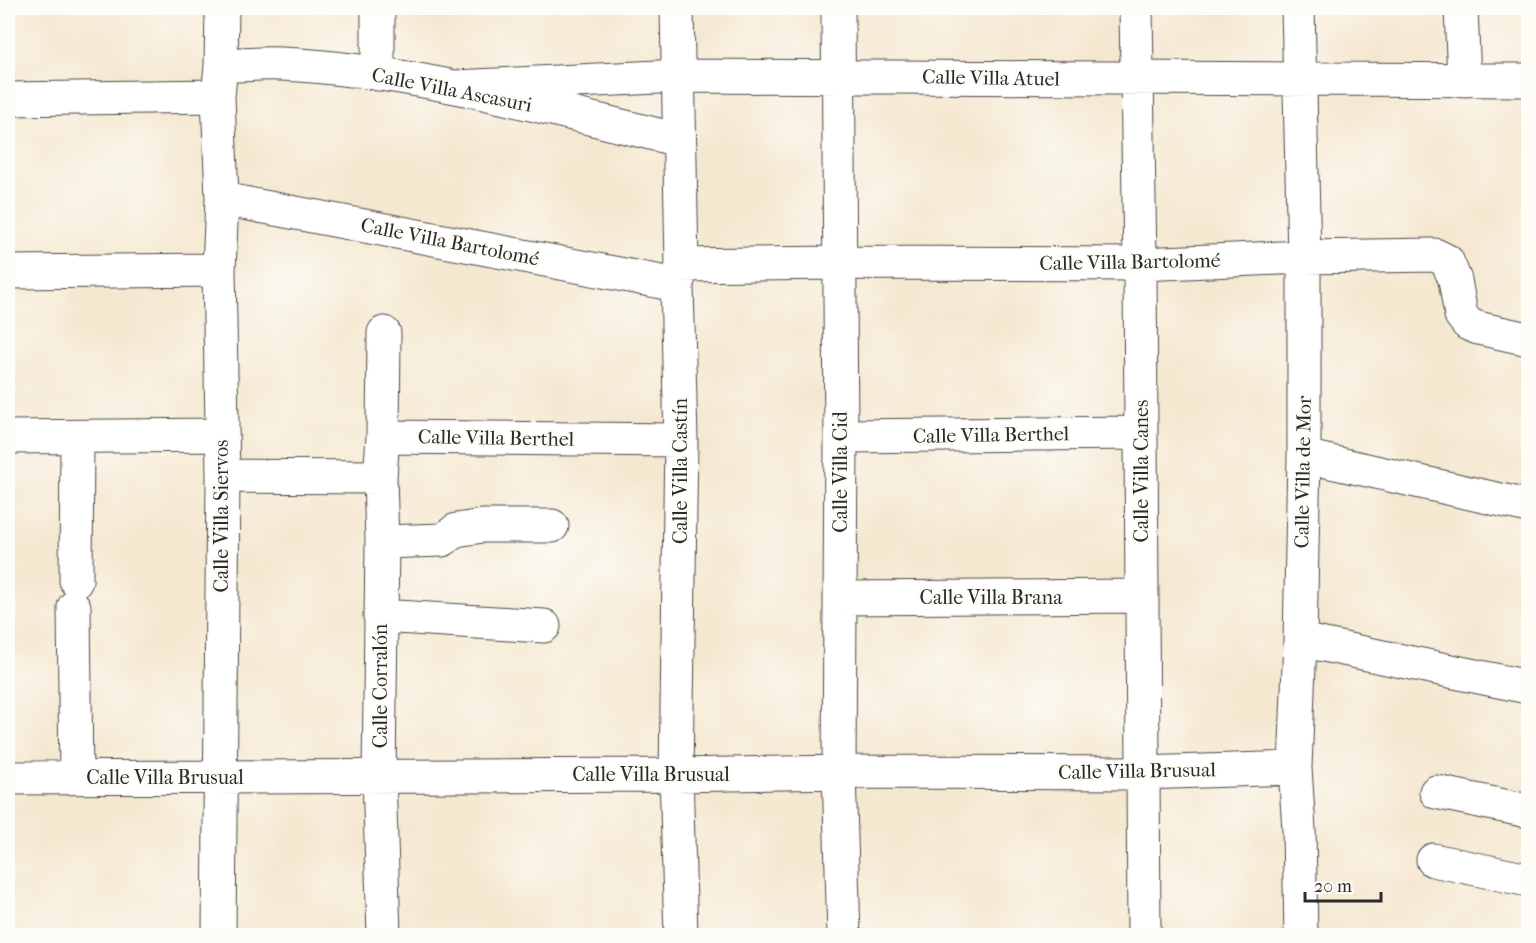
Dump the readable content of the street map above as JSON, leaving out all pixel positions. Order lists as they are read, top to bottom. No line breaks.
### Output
{"streets":{"street":["Calle Villa Atuel","Calle Villa Ascasuri","Calle Villa Bartolomé","Calle Villa Berthel","Calle Villa Castín","Calle Villa Canes","Calle Villa Cid","Calle Villa de Mor","Calle Villa Siervos","Calle Villa Brana","Calle Corralón","Calle Villa Brusual"]},"crossings":[["Calle Villa Atuel","Calle Villa Ascasuri"],["Calle Villa Atuel","Calle Villa Castín"],["Calle Villa Atuel","Calle Villa Canes"],["Calle Villa Atuel","Calle Villa Cid"],["Calle Villa Atuel","Calle Villa de Mor"],["Calle Villa Ascasuri","Calle Villa Castín"],["Calle Villa Ascasuri","Calle Villa Siervos"],["Calle Villa Bartolomé","Calle Villa Castín"],["Calle Villa Bartolomé","Calle Villa Canes"],["Calle Villa Bartolomé","Calle Villa Cid"],["Calle Villa Bartolomé","Calle Villa de Mor"],["Calle Villa Bartolomé","Calle Villa Siervos"],["Calle Villa Berthel","Calle Villa Castín"],["Calle Villa Berthel","Calle Villa Canes"],["Calle Villa Berthel","Calle Villa Cid"],["Calle Villa Berthel","Calle Corralón"],["Calle Villa Castín","Calle Villa Brusual"],["Calle Villa Canes","Calle Villa Brana"],["Calle Villa Canes","Calle Villa Brusual"],["Calle Villa Cid","Calle Villa Brana"],["Calle Villa Cid","Calle Villa Brusual"],["Calle Villa de Mor","Calle Villa Brusual"],["Calle Villa Siervos","Calle Villa Brusual"],["Calle Corralón","Calle Villa Brusual"]],"scale_bar":"20 m"}
